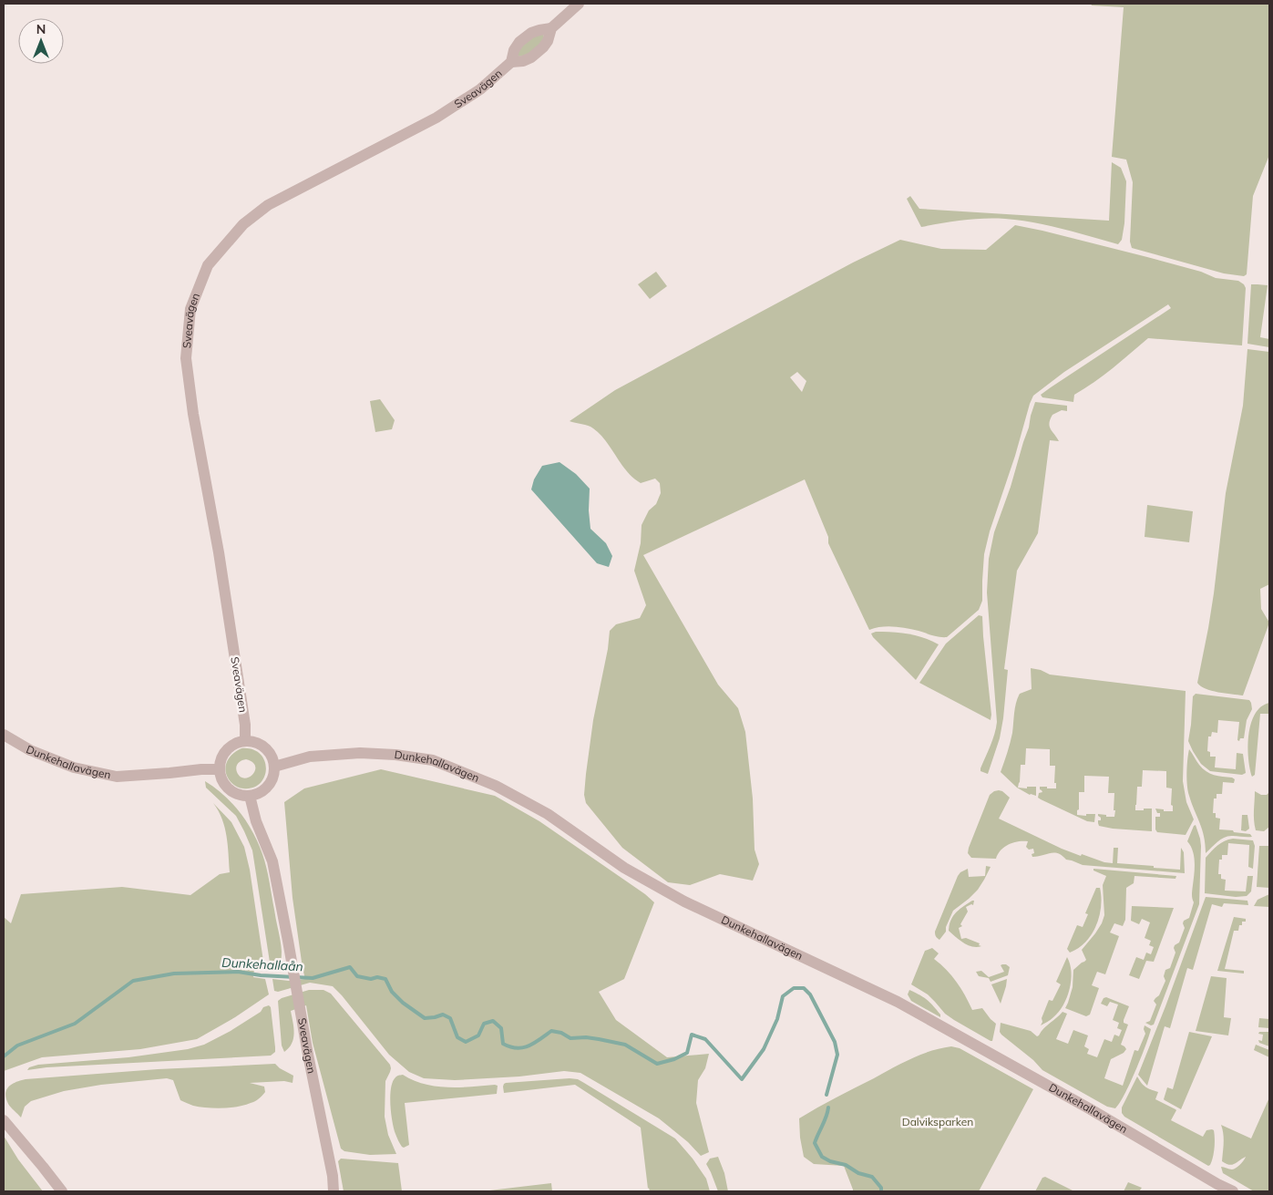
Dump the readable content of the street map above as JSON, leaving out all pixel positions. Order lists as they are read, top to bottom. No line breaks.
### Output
{"streets":{"street":["Sveavägen","Dunkehallavägen"]},"crossings":[["Sveavägen","Dunkehallavägen"]],"water":["Dunkehallaån"],"parks":["Dalviksparken"],"north":"top"}
